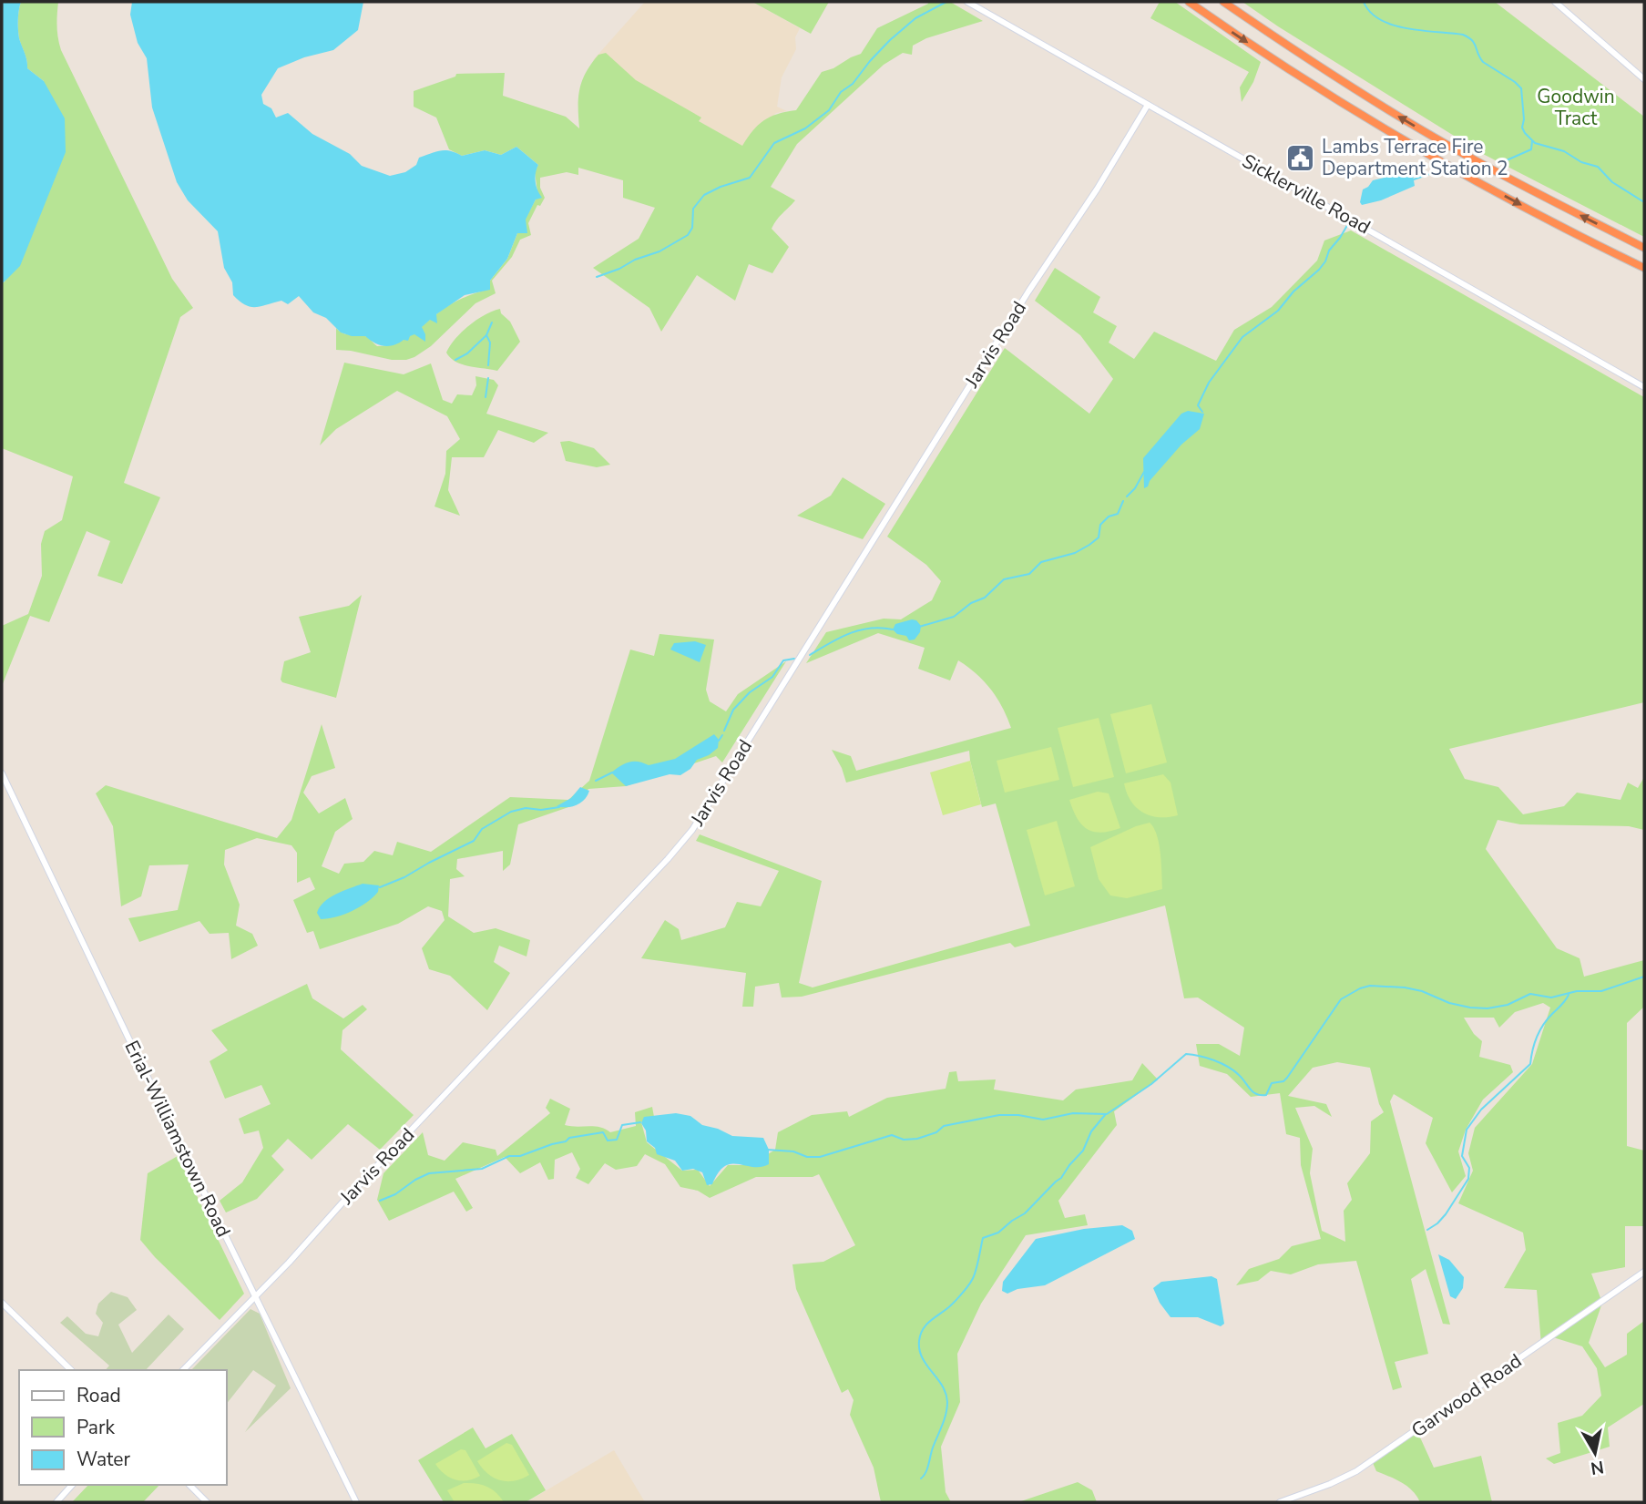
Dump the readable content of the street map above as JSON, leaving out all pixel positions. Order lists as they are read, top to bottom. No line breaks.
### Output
{"streets":{"street":["Sicklerville Road","Jarvis Road","Erial-Williamstown Road","Garwood Road"]},"crossings":[["Sicklerville Road","Jarvis Road"],["Jarvis Road","Erial-Williamstown Road"]],"parks":["Goodwin Tract"],"places":{"public building":["Lambs Terrace Fire Department Station 2"]},"legend":["Road","Park","Water"],"north":"bottom"}
